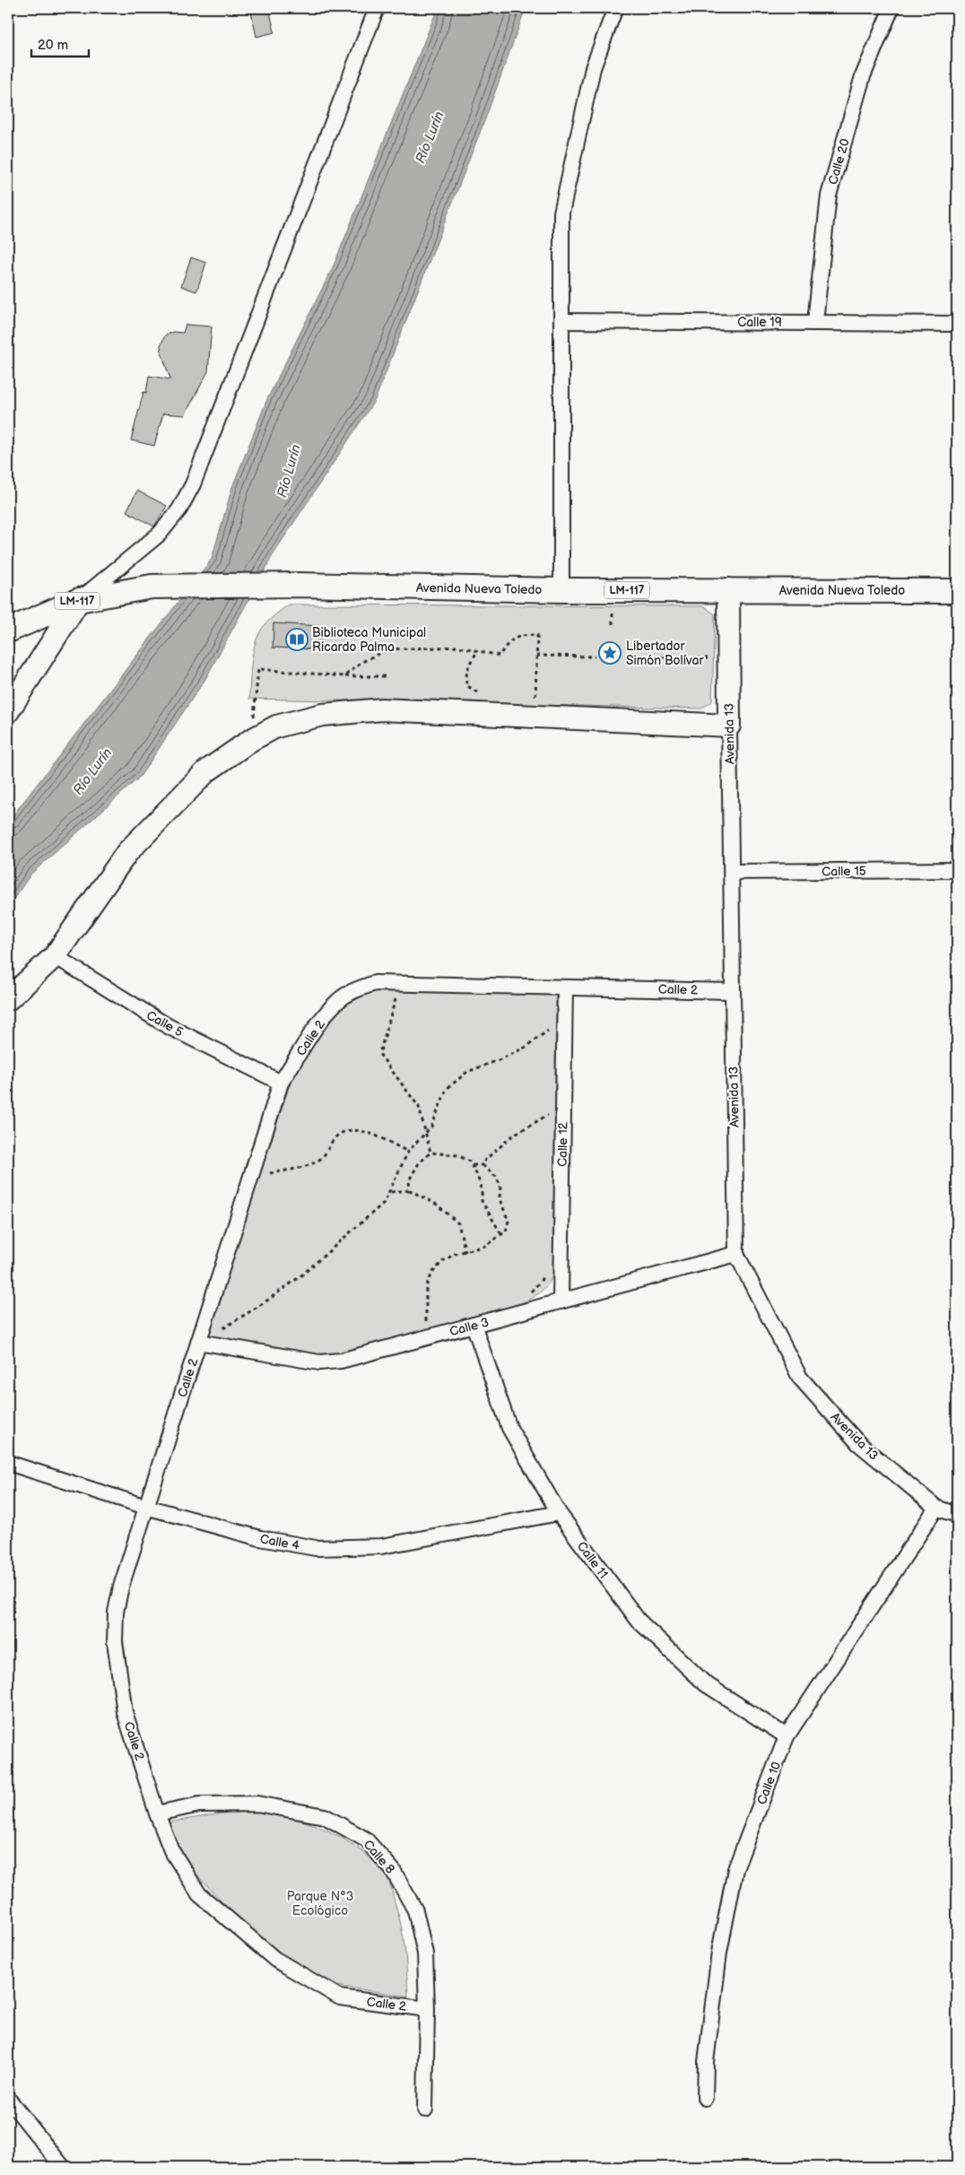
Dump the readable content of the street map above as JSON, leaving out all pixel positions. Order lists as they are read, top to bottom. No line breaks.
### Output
{"streets":{"main road":["Avenida Nueva Toledo","LM-117"],"street":["Calle 20","Calle 19","Avenida 13","Calle 15","Calle 2","Calle 5","Calle 12","Calle 3","Calle 4","Calle 11","Calle 10","Calle 8"]},"crossings":[["Calle 20","Calle 19"],["Avenida Nueva Toledo","Avenida 13"],["Avenida 13","Calle 15"],["Avenida 13","Calle 2"],["Avenida 13","Calle 3"],["Avenida 13","Calle 10"],["Calle 2","Calle 5"],["Calle 2","Calle 12"],["Calle 2","Calle 3"],["Calle 2","Calle 4"],["Calle 2","Calle 8"],["Calle 12","Calle 3"],["Calle 3","Calle 11"],["Calle 4","Calle 11"],["Calle 11","Calle 10"]],"water":["Río Lurín"],"parks":["Parque N°3 Ecológico"],"places":{"library":["Biblioteca Municipal Ricardo Palma"],"place":["Libertador Simón Bolívar"]},"scale_bar":"20 m"}
